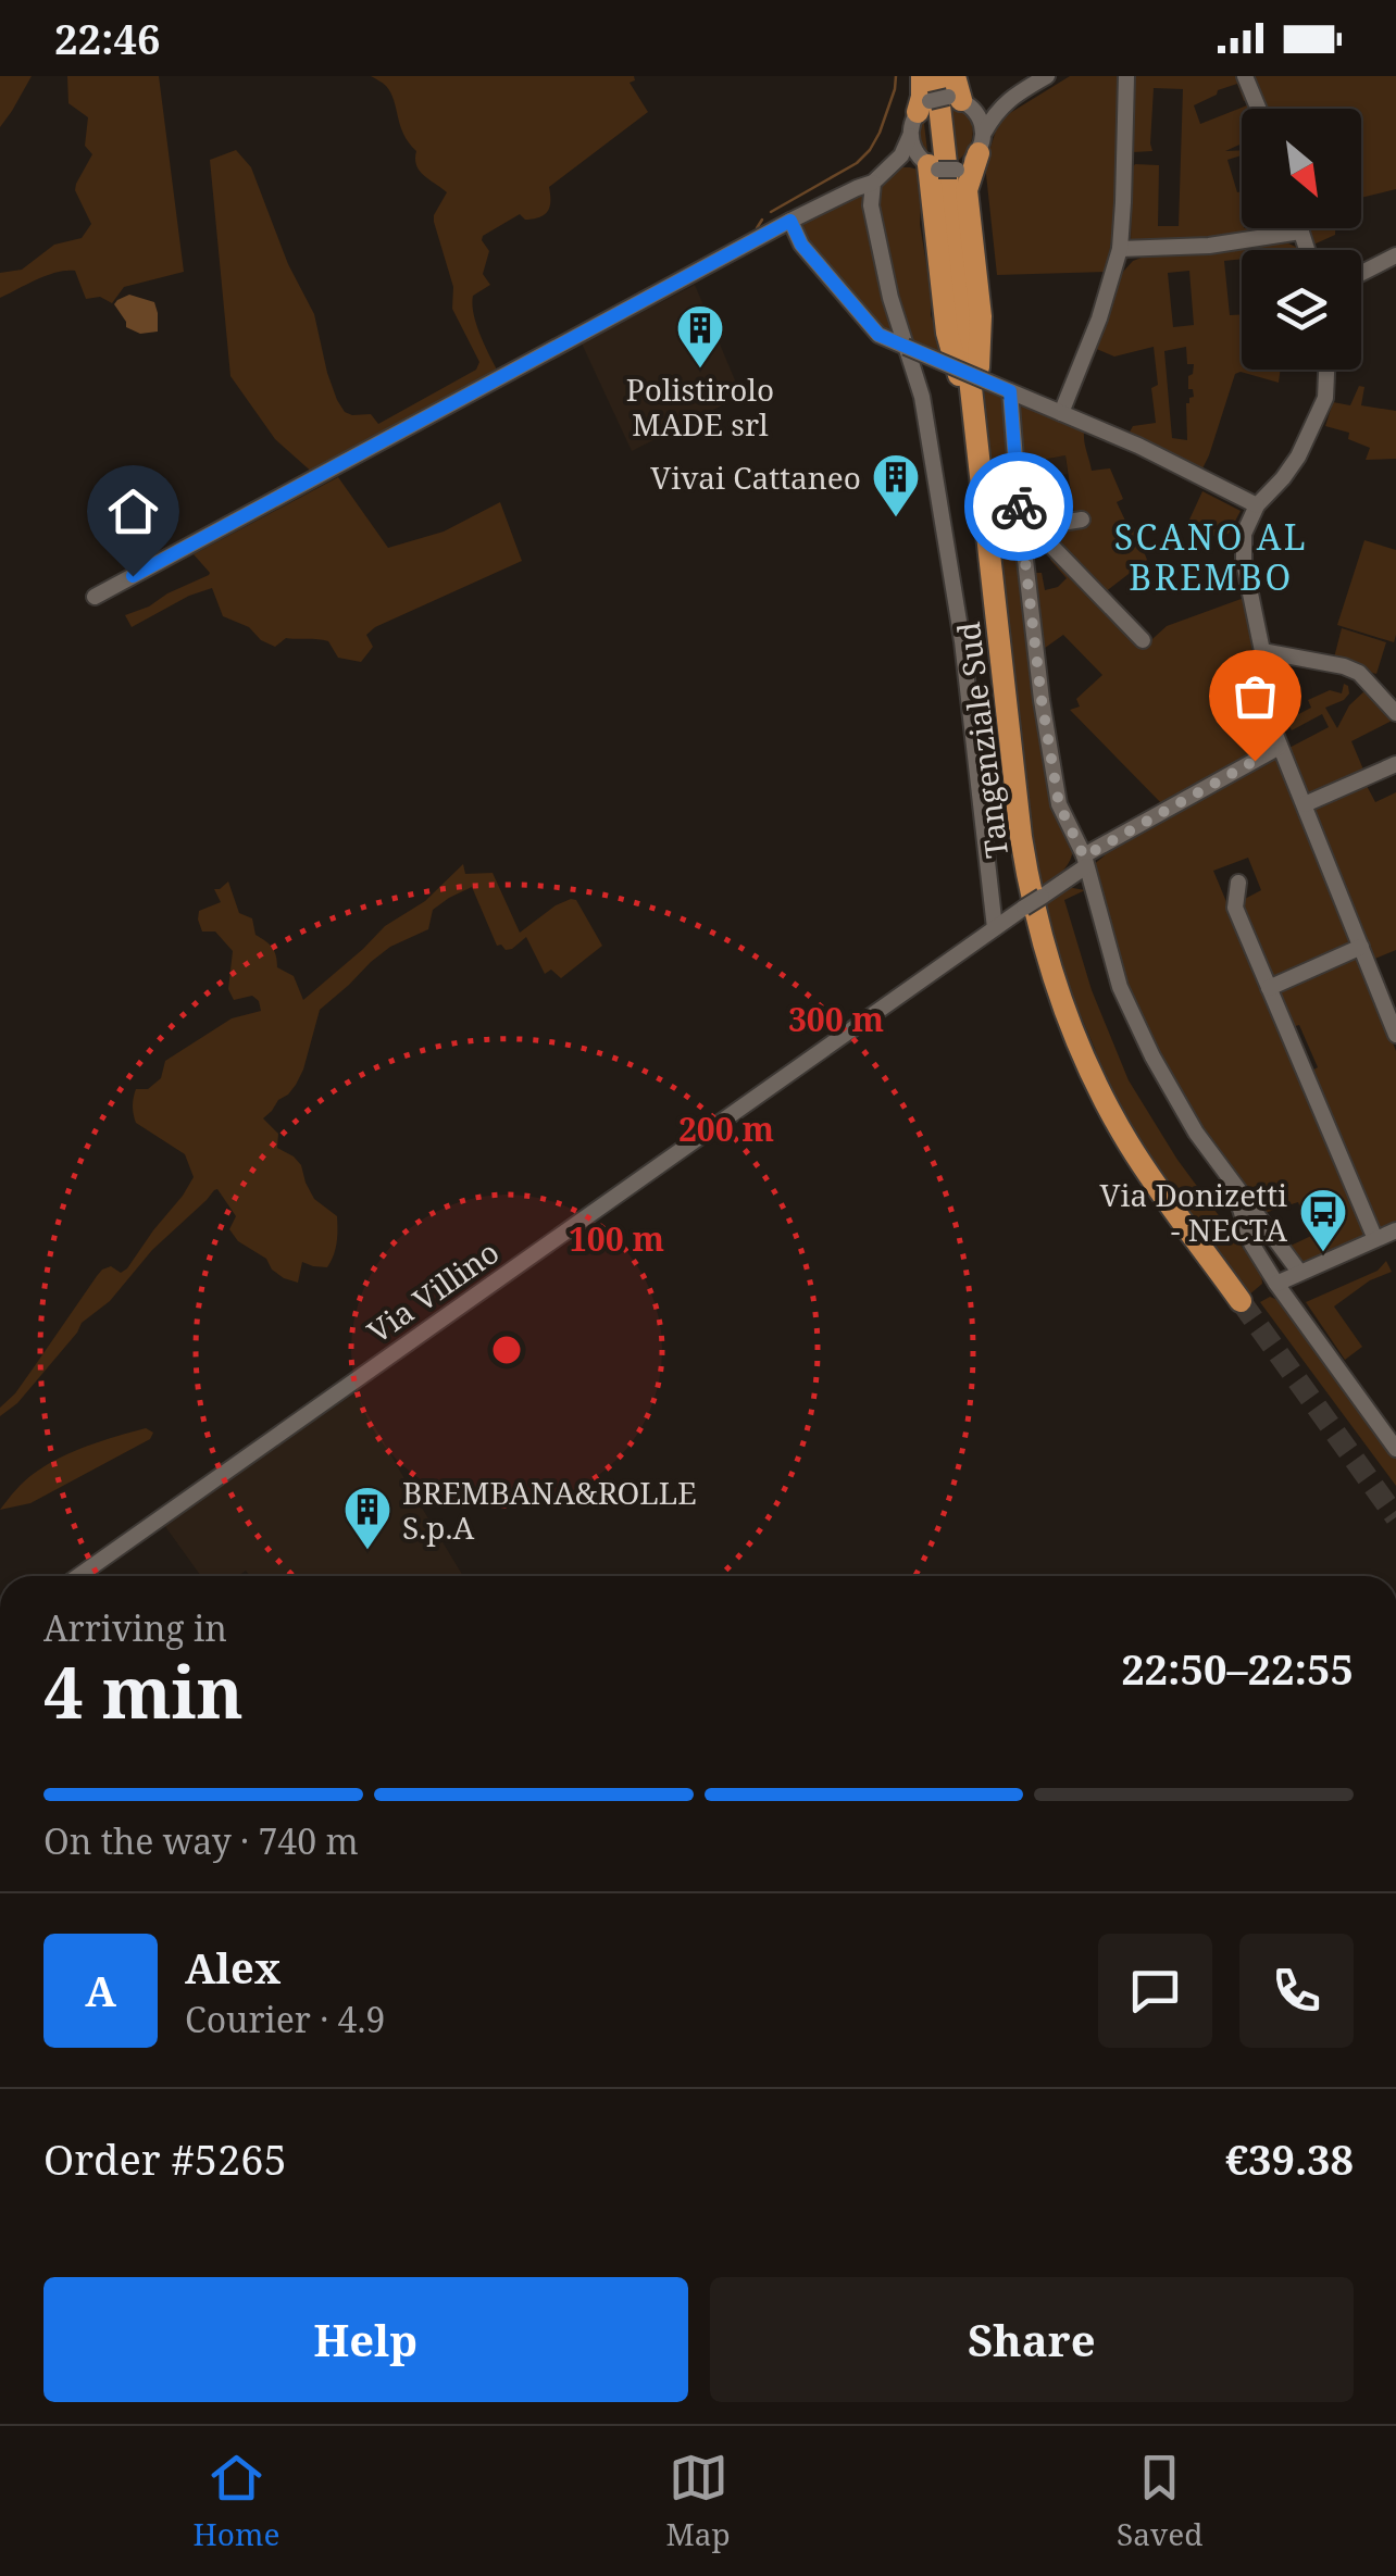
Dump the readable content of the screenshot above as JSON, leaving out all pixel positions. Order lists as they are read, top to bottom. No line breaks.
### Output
{"streets":{"highway":["Tangenziale Sud"],"street":["Via Villino"]},"districts":["SCANO AL BREMBO"],"places":{"building":["Polistirolo MADE srl","Vivai Cattaneo","BREMBANA&ROLLE S.p.A"],"bus stop":["Via Donizetti - NECTA"]},"north":"bottom right","page":{"status":"22:46","heading":["4 min","Arriving in","22:50–22:55"],"panel":["Alex","Courier · 4.9","Order #5265","€39.38"],"bar":"On the way · 740 m","round":"A","buttons":["Help","Share"],"tabs":["Home","Map","Saved"]},"rings":["300 m","200 m","100 m"]}
